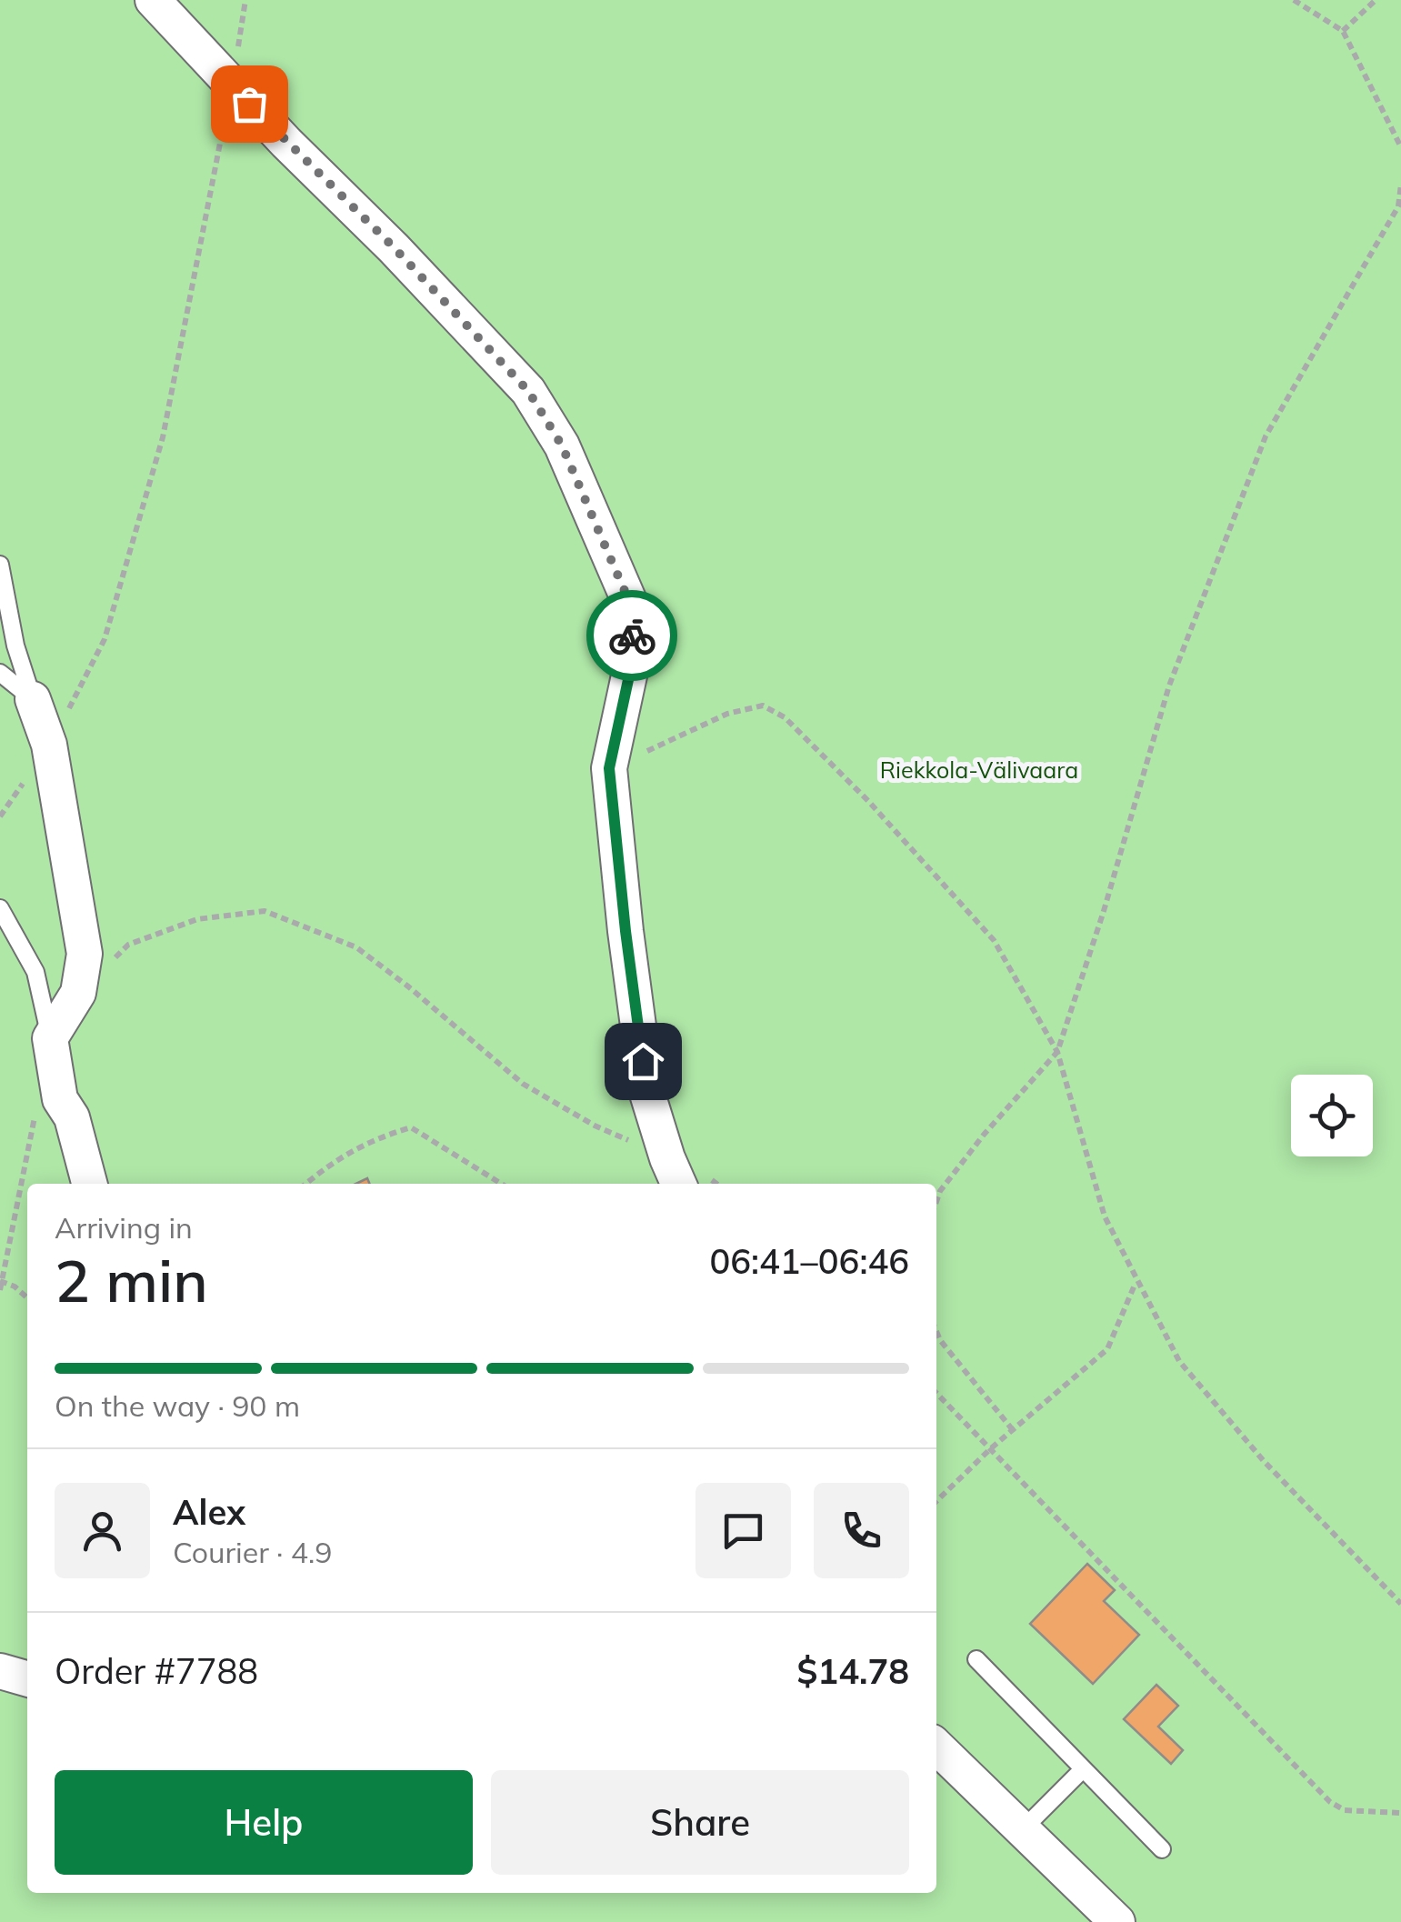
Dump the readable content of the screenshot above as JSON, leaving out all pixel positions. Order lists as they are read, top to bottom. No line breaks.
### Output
{"parks":["Riekkola-Välivaara"],"page":{"heading":["2 min","Arriving in","06:41–06:46"],"panel":["Alex","Courier · 4.9","Order #7788","$14.78"],"bar":"On the way · 90 m","buttons":["Help","Share"]}}
